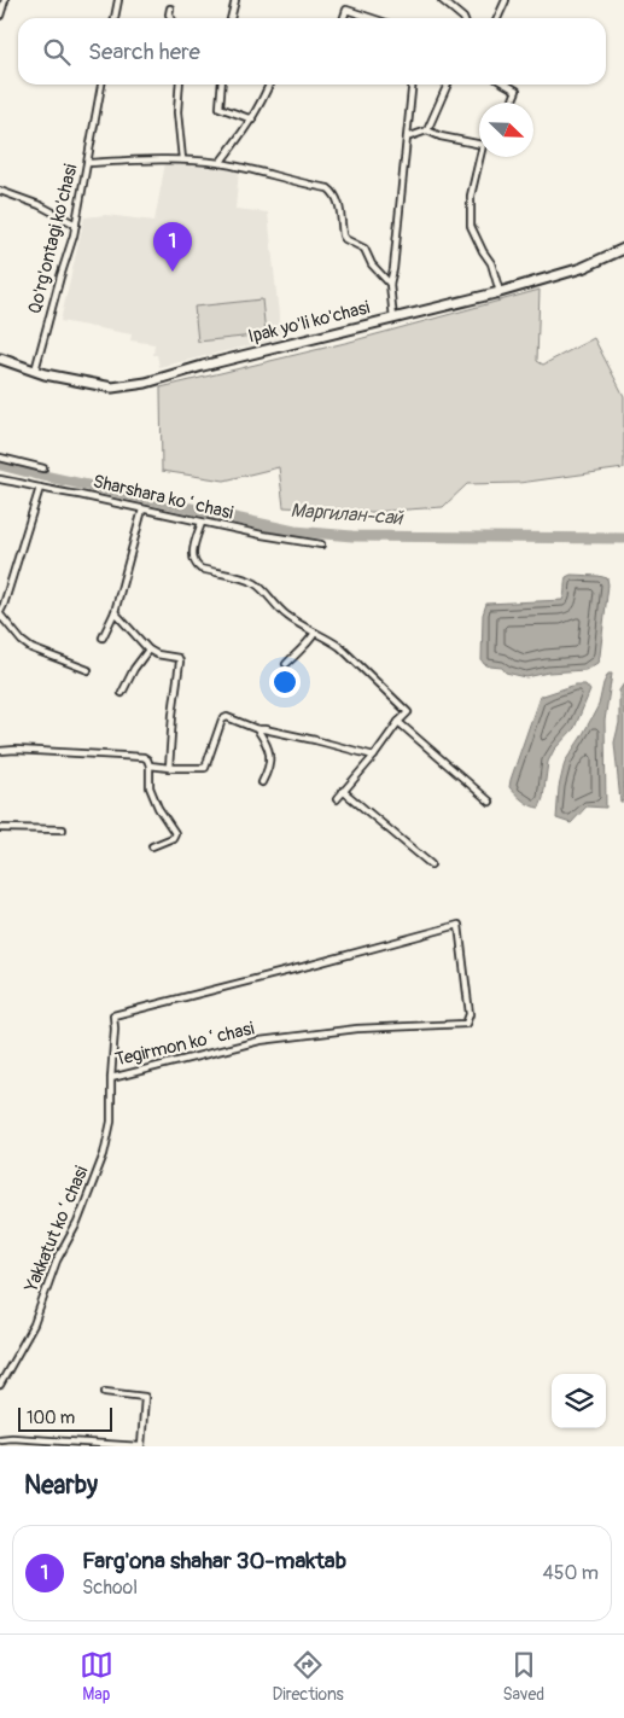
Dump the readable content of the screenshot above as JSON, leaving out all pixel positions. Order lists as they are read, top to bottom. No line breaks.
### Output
{"streets":{"main road":["Ipak yo'li ko'chasi"],"street":["Qo'rg'ontagi ko'chasi","Sharshara koʻchasi","Tegirmon koʻchasi","Yakkatut koʻchasi"]},"crossings":[["Qo'rg'ontagi ko'chasi","Ipak yo'li ko'chasi"],["Tegirmon koʻchasi","Yakkatut koʻchasi"]],"water":["Маргилан-сай"],"scale_bar":"100 m","north":"bottom right","page":{"search":"Search here","pins":"1","scale":"100 m","heading":"Nearby","list":[{"mark":"1","name":"Farg'ona shahar 30-maktab","note":"School","value":"450 m"}],"nav":["Map","Directions","Saved"]}}
